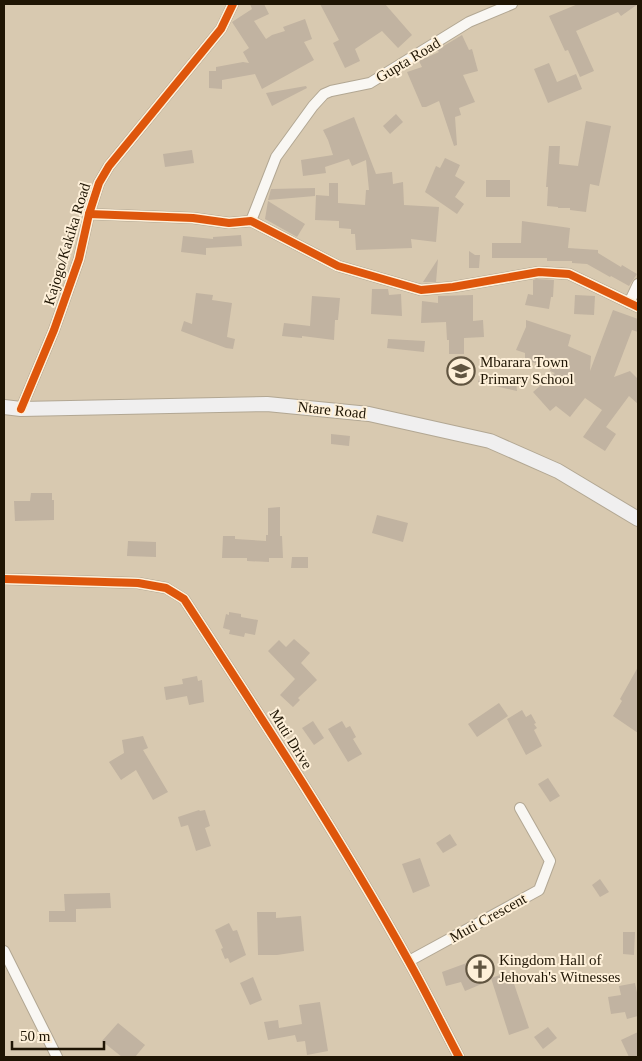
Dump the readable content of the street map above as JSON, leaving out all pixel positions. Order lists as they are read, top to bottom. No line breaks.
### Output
{"streets":{"main road":["Ntare Road"],"street":["Gupta Road","Kajogo/Kakika Road","Muti Drive","Muti Crescent"]},"crossings":[["Kajogo/Kakika Road","Ntare Road"],["Muti Drive","Muti Crescent"]],"places":{"school or university":["Mbarara Town Primary School"],"church":["Kingdom Hall of Jehovah's Witnesses"]},"scale_bar":"50 m"}
